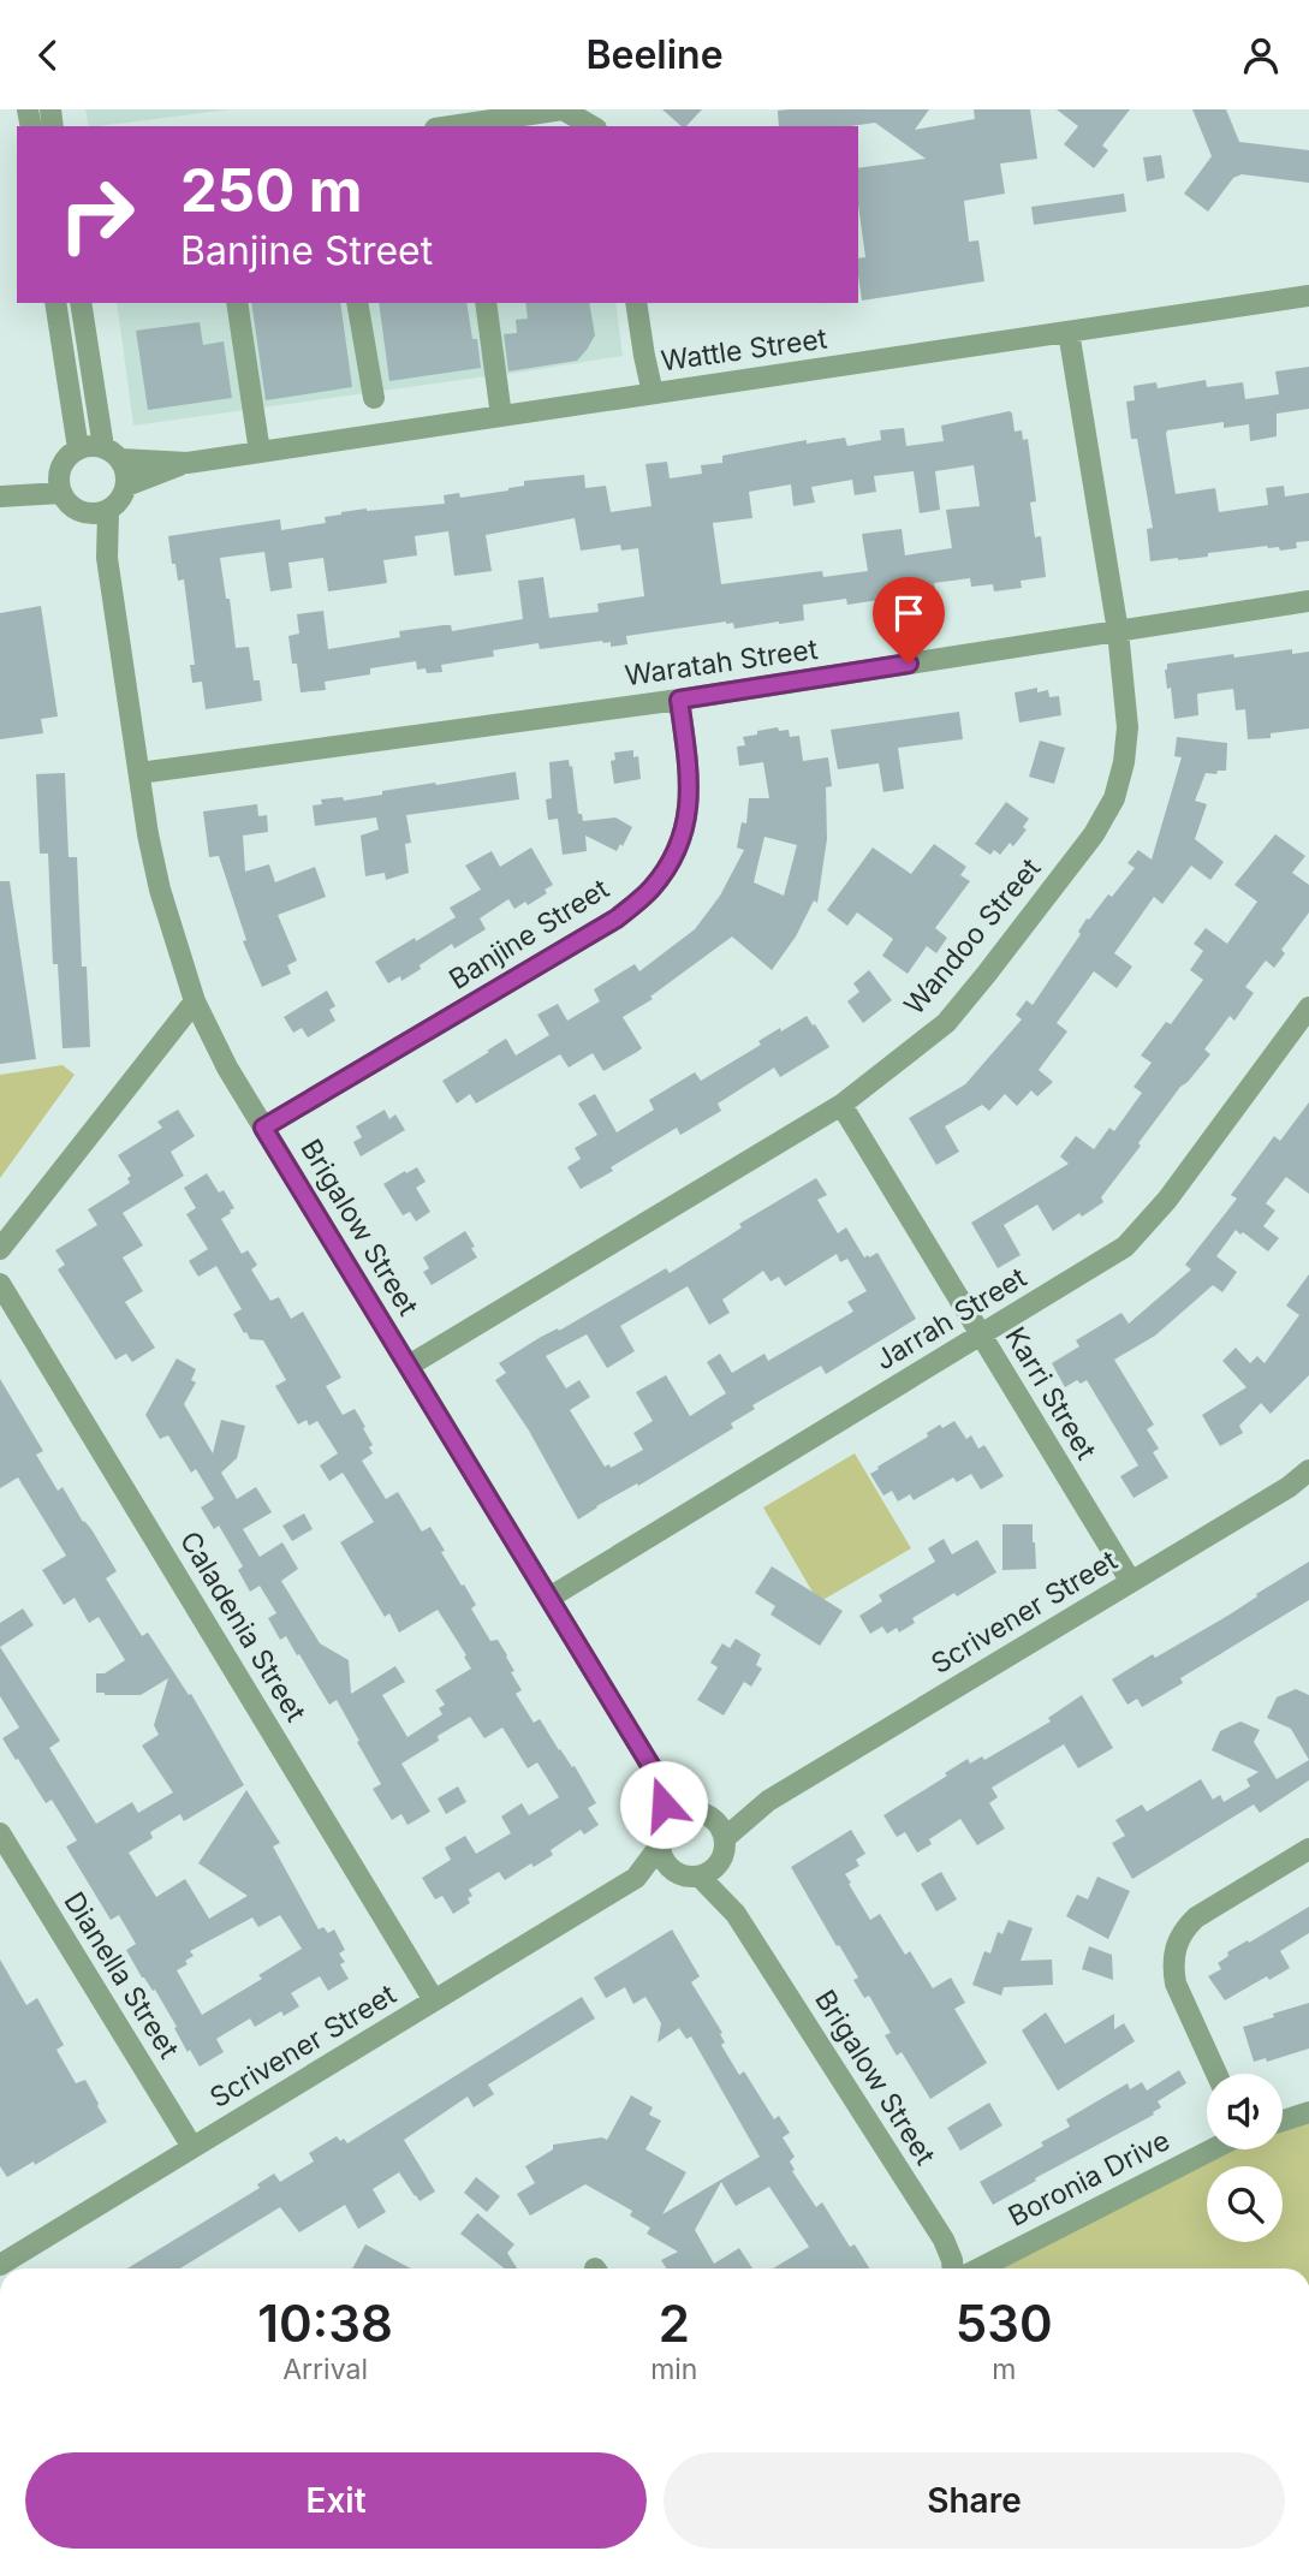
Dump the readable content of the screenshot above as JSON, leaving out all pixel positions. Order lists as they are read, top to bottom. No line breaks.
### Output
{"streets":{"street":["Wattle Street","Waratah Street","Banjine Street","Wandoo Street","Brigalow Street","Jarrah Street","Karri Street","Scrivener Street","Caladenia Street","Dianella Street","Boronia Drive"]},"crossings":[["Wattle Street","Wandoo Street"],["Wattle Street","Brigalow Street"],["Waratah Street","Banjine Street"],["Waratah Street","Wandoo Street"],["Waratah Street","Brigalow Street"],["Banjine Street","Brigalow Street"],["Wandoo Street","Brigalow Street"],["Wandoo Street","Karri Street"],["Brigalow Street","Jarrah Street"],["Brigalow Street","Scrivener Street"],["Jarrah Street","Karri Street"],["Karri Street","Scrivener Street"],["Scrivener Street","Caladenia Street"],["Scrivener Street","Dianella Street"]],"page":{"header":"Beeline","turn":["250 m","Banjine Street"],"eta":["10:38","Arrival","2","min","530","m"],"buttons":["Exit","Share"]}}
